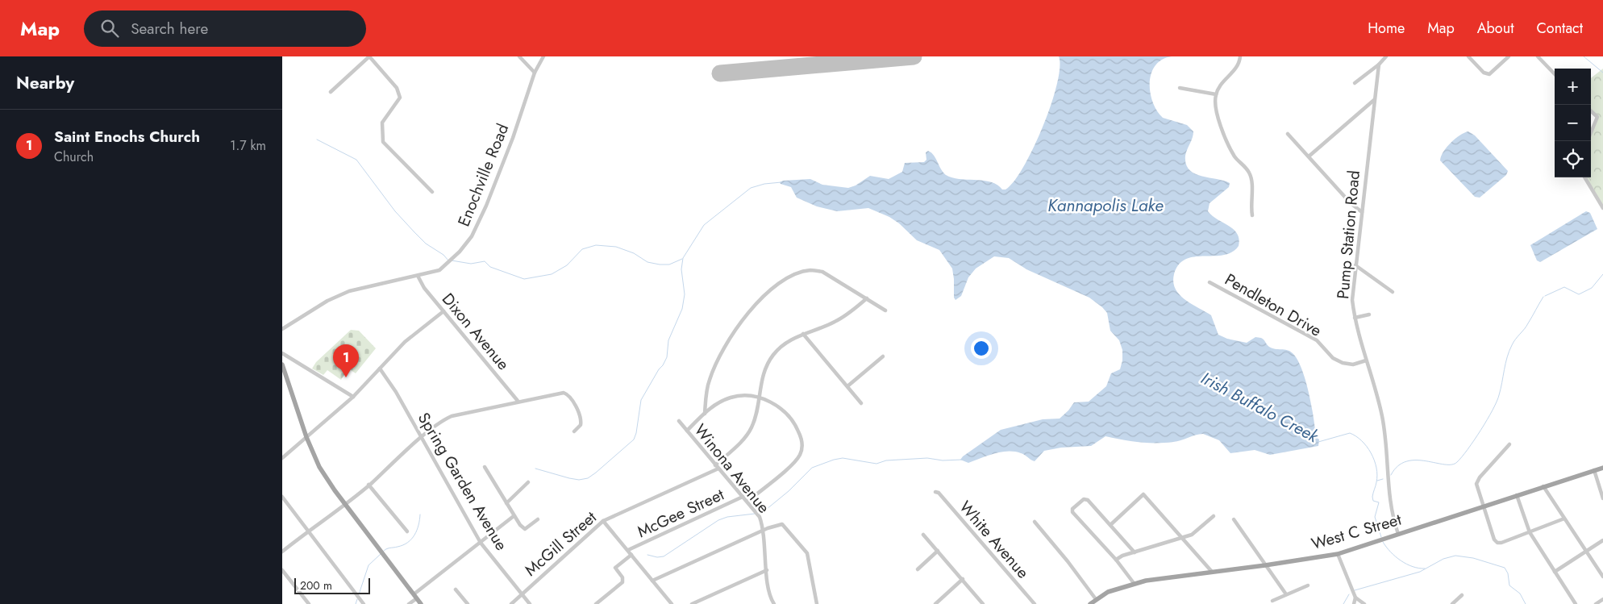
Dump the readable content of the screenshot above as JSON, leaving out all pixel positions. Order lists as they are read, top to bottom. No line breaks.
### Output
{"streets":{"main road":["West C Street"],"street":["Enochville Road","Pump Station Road","Pendleton Drive","Dixon Avenue","Winona Avenue","Spring Garden Avenue","McGee Street","White Avenue","McGill Street"]},"crossings":[["Enochville Road","Dixon Avenue"],["Pump Station Road","Pendleton Drive"],["Pump Station Road","West C Street"],["Winona Avenue","McGee Street"],["Winona Avenue","McGill Street"],["Spring Garden Avenue","McGill Street"]],"water":["Kannapolis Lake","Irish Buffalo Creek"],"scale_bar":"200 m","page":{"header":"Map","search":"Search here","nav":["Home","Map","About","Contact"],"heading":"Nearby","map_buttons":["+","−"],"list":[{"mark":"1","name":"Saint Enochs Church","note":"Church","value":"1.7 km"}],"pins":"1","scale":"200 m"}}
